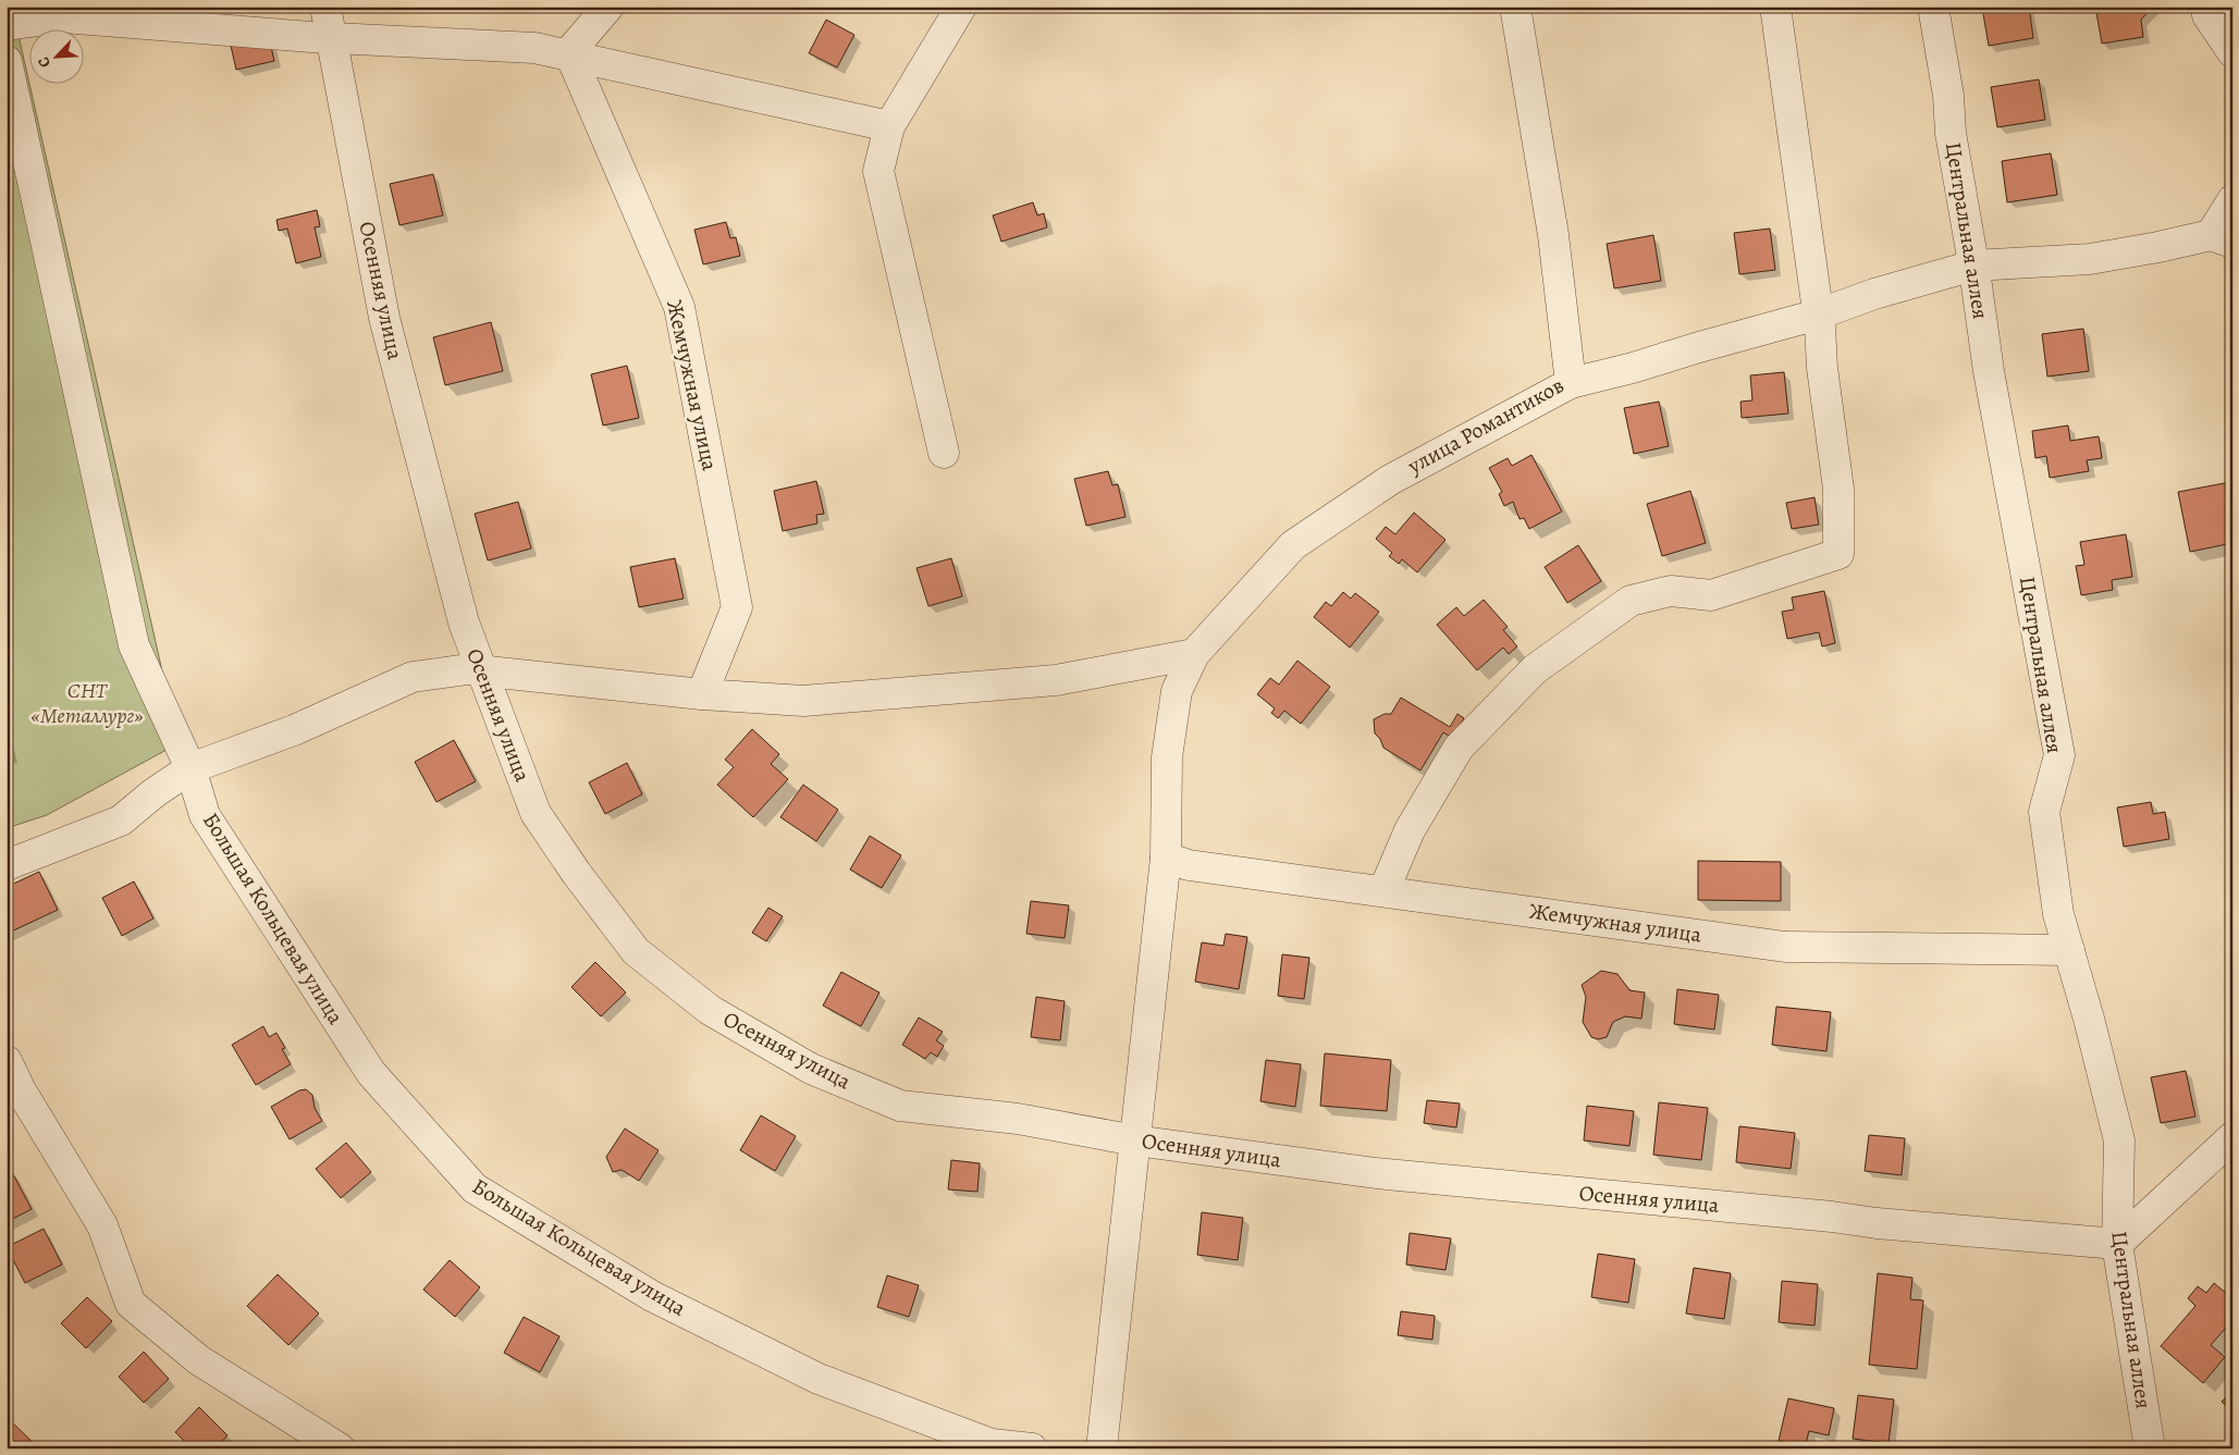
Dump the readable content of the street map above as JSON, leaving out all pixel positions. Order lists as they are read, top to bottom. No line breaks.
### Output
{"streets":{"street":["Центральная аллея","Осенняя улица","Жемчужная улица","улица Романтиков","Большая Кольцевая улица"]},"crossings":[["Центральная аллея","Осенняя улица"],["Центральная аллея","Жемчужная улица"],["Осенняя улица","улица Романтиков"],["Жемчужная улица","улица Романтиков"]],"parks":["СНТ «Металлург»"],"north":"bottom left"}
